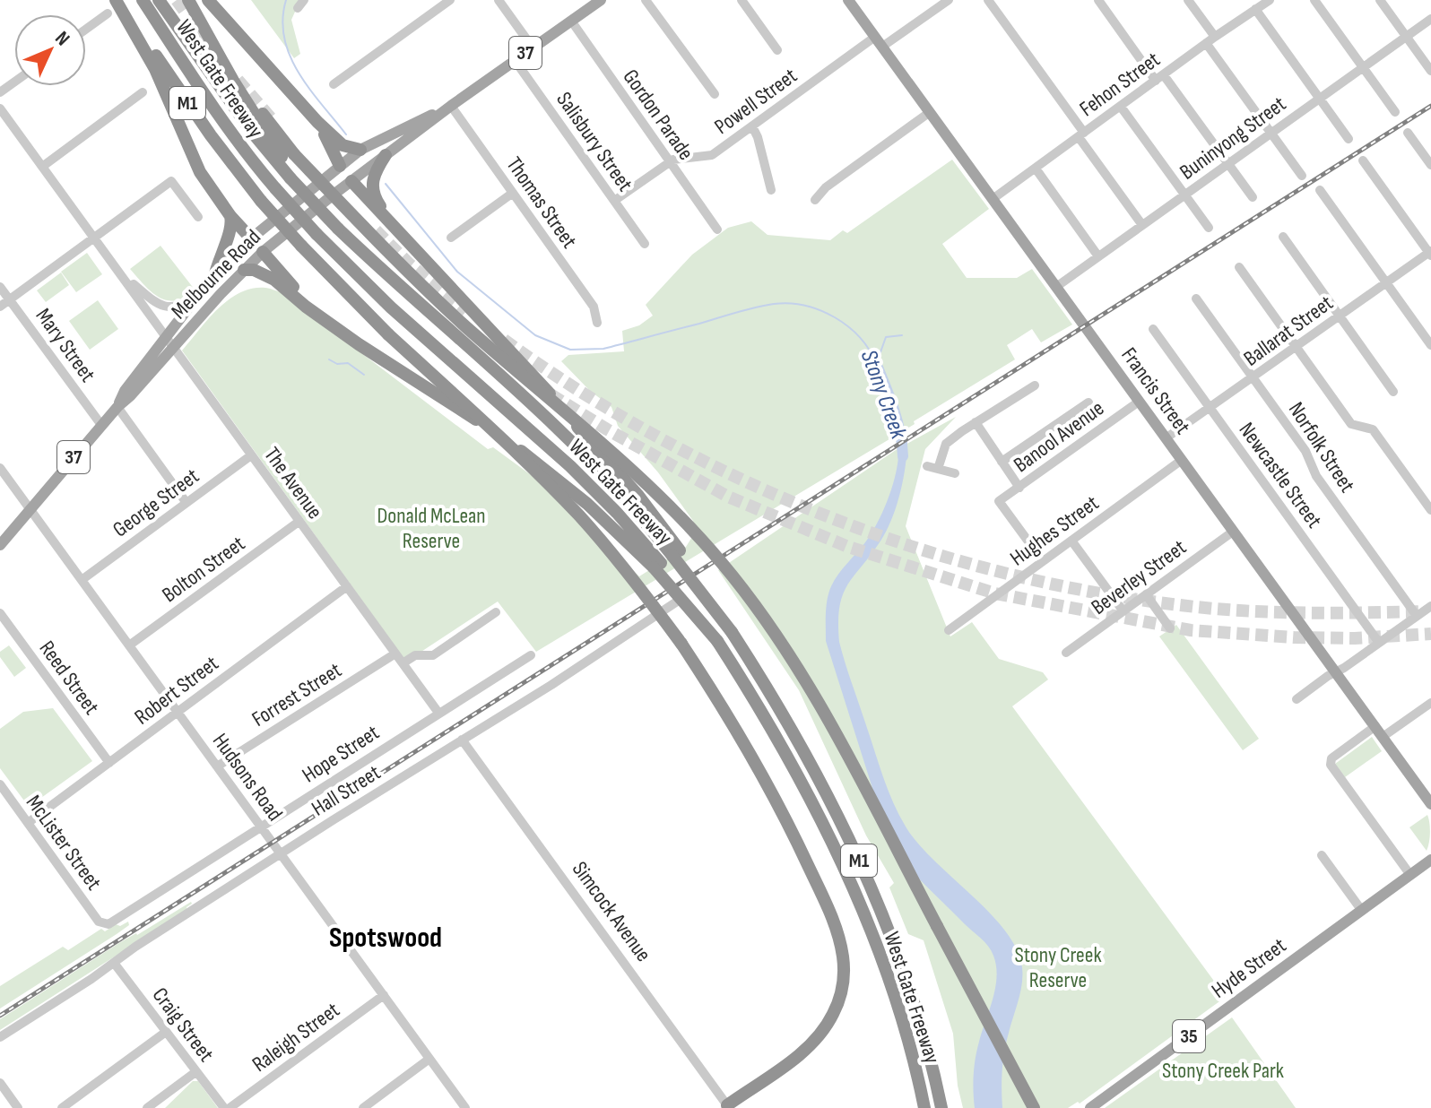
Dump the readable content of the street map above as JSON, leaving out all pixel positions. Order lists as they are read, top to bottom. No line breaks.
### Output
{"streets":{"highway":["West Gate Freeway","M1"],"main road":["37","Melbourne Road","Francis Street","Hyde Street","35"],"street":["Fehon Street","Powell Street","Gordon Parade","Buninyong Street","Salisbury Street","Thomas Street","Ballarat Street","Mary Street","Banool Avenue","Norfolk Street","Newcastle Street","The Avenue","George Street","Hughes Street","Bolton Street","Beverley Street","Reed Street","Robert Street","Forrest Street","Hope Street","Hudsons Road","Hall Street","McLister Street","Simcock Avenue","Craig Street","Raleigh Street"]},"crossings":[["37","Gordon Parade"],["37","Salisbury Street"],["37","Thomas Street"],["37","Melbourne Road"],["West Gate Freeway","M1"],["Fehon Street","Francis Street"],["Powell Street","Gordon Parade"],["Powell Street","Salisbury Street"],["Powell Street","Francis Street"],["M1","Simcock Avenue"],["Buninyong Street","Francis Street"],["Melbourne Road","Mary Street"],["Melbourne Road","The Avenue"],["Melbourne Road","Hudsons Road"],["Ballarat Street","Francis Street"],["Ballarat Street","Norfolk Street"],["Ballarat Street","Newcastle Street"],["Francis Street","Banool Avenue"],["Francis Street","Hughes Street"],["Francis Street","Beverley Street"],["Banool Avenue","Hughes Street"],["The Avenue","George Street"],["The Avenue","Bolton Street"],["The Avenue","Robert Street"],["The Avenue","Forrest Street"],["The Avenue","Hope Street"],["George Street","Hudsons Road"],["Bolton Street","Hudsons Road"],["Reed Street","Robert Street"],["Robert Street","Hudsons Road"],["Robert Street","McLister Street"],["Forrest Street","Hudsons Road"],["Hope Street","Hudsons Road"],["Hope Street","McLister Street"],["Hudsons Road","Hall Street"],["Hudsons Road","Raleigh Street"],["Hall Street","Simcock Avenue"],["Hall Street","Craig Street"],["Craig Street","Raleigh Street"]],"districts":["Spotswood"],"water":["Stony Creek"],"parks":["Donald McLean Reserve","Stony Creek Reserve","Stony Creek Park"],"north":"top right"}
